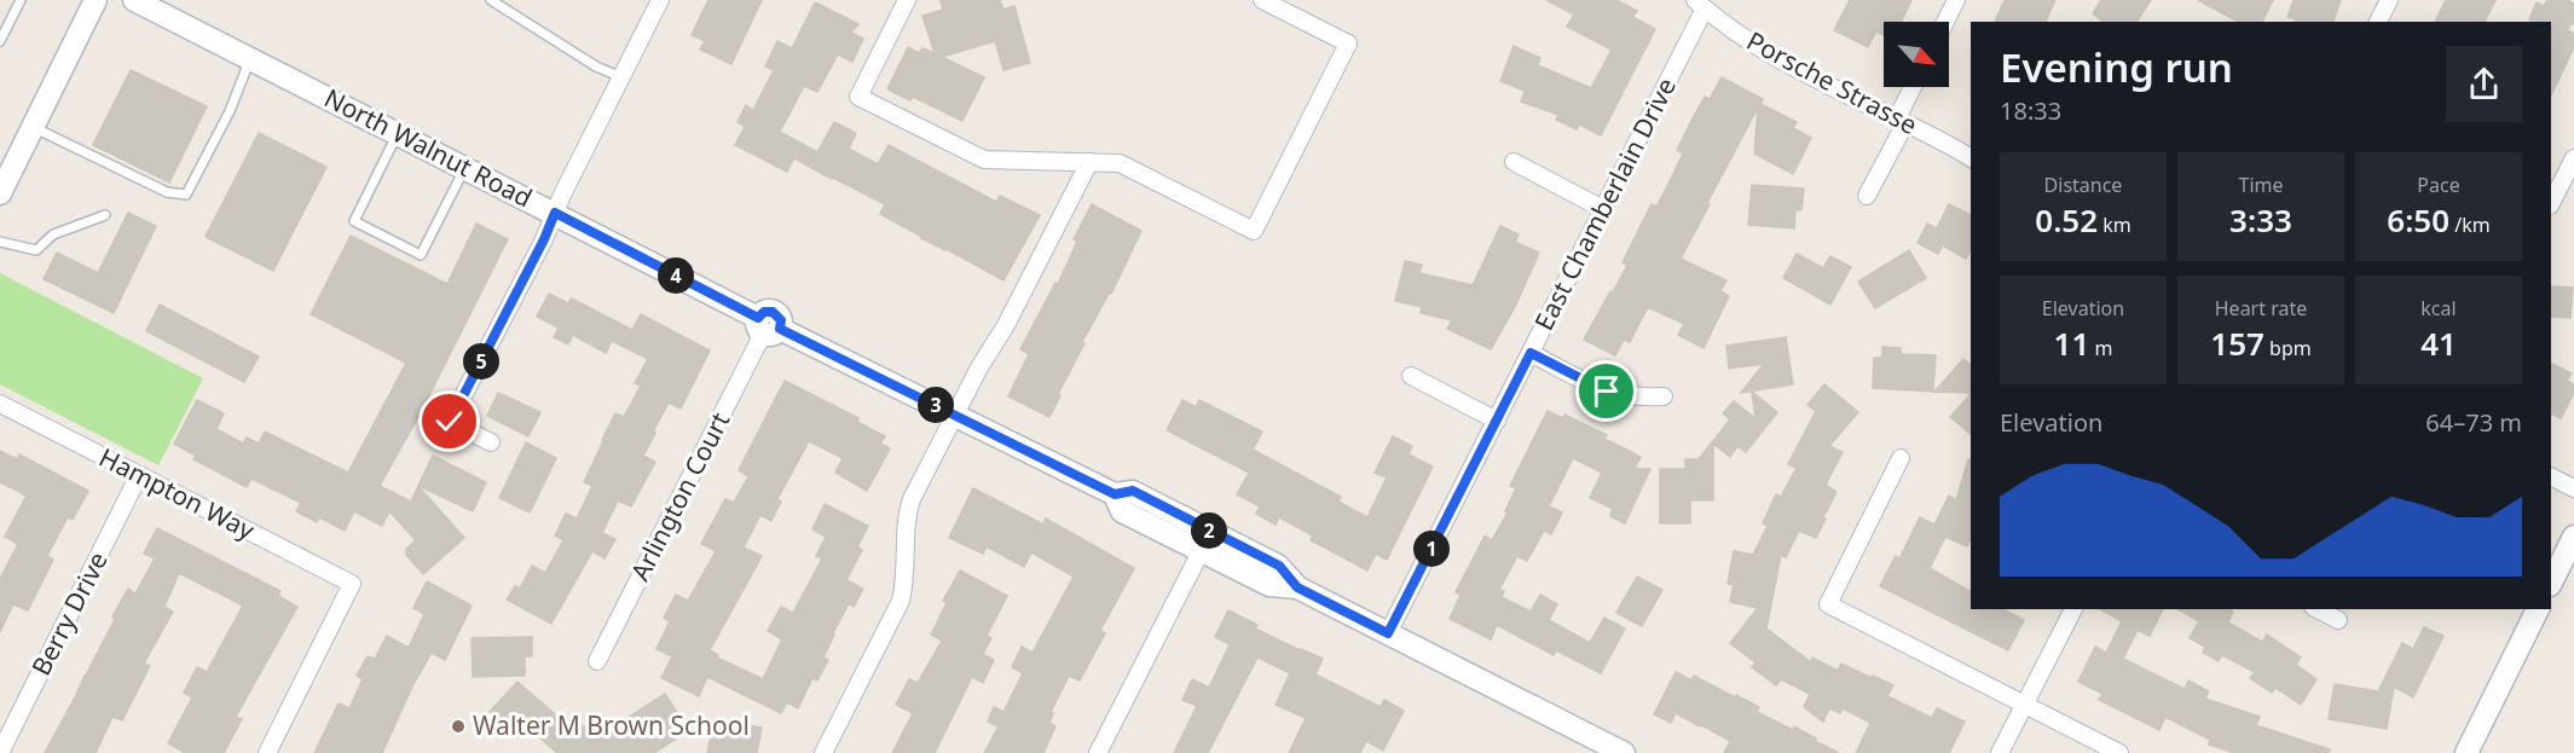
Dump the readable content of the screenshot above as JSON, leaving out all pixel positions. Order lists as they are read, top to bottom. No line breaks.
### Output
{"streets":{"street":["Porsche Strasse","North Walnut Road","East Chamberlain Drive","Hampton Way","Arlington Court","Berry Drive"]},"crossings":[["Porsche Strasse","East Chamberlain Drive"],["North Walnut Road","East Chamberlain Drive"],["North Walnut Road","Arlington Court"],["Hampton Way","Berry Drive"]],"places":["Walter M Brown School"],"north":"bottom right","page":{"heading":["Evening run","18:33"],"stats":[["Distance","0.52 km"],["Time","3:33"],["Pace","6:50 /km"],["Elevation","11 m"],["Heart rate","157 bpm"],["kcal","41"]],"pins":["4","5","3","2","1"],"chart":["Elevation","64–73 m"]}}
